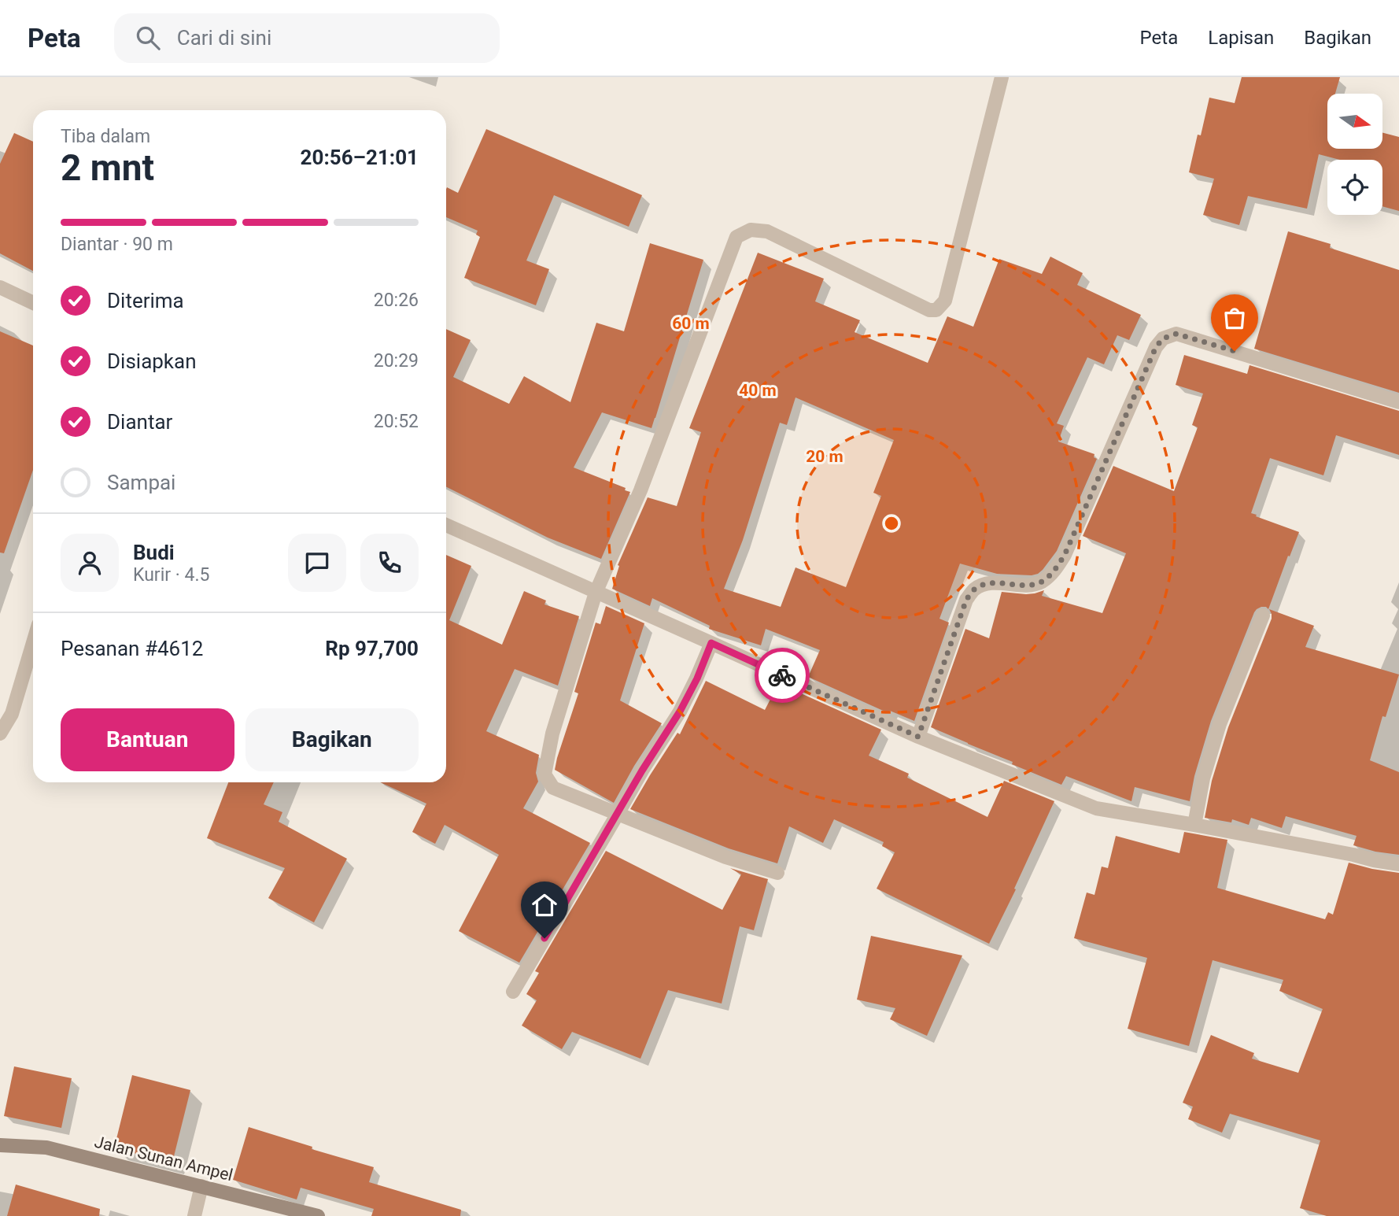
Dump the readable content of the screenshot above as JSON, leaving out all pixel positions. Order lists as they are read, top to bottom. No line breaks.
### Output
{"streets":{"main road":["Jalan Sunan Ampel"]},"north":"right","page":{"header":"Peta","search":"Cari di sini","nav":["Peta","Lapisan","Bagikan"],"heading":["2 mnt","Tiba dalam","20:56–21:01"],"panel":["Budi","Kurir · 4.5","Pesanan #4612","Rp 97,700"],"bar":"Diantar · 90 m","list":[["Diterima","20:26"],["Disiapkan","20:29"],["Diantar","20:52"],"Sampai"],"buttons":["Bantuan","Bagikan"]},"rings":["60 m","40 m","20 m"]}
